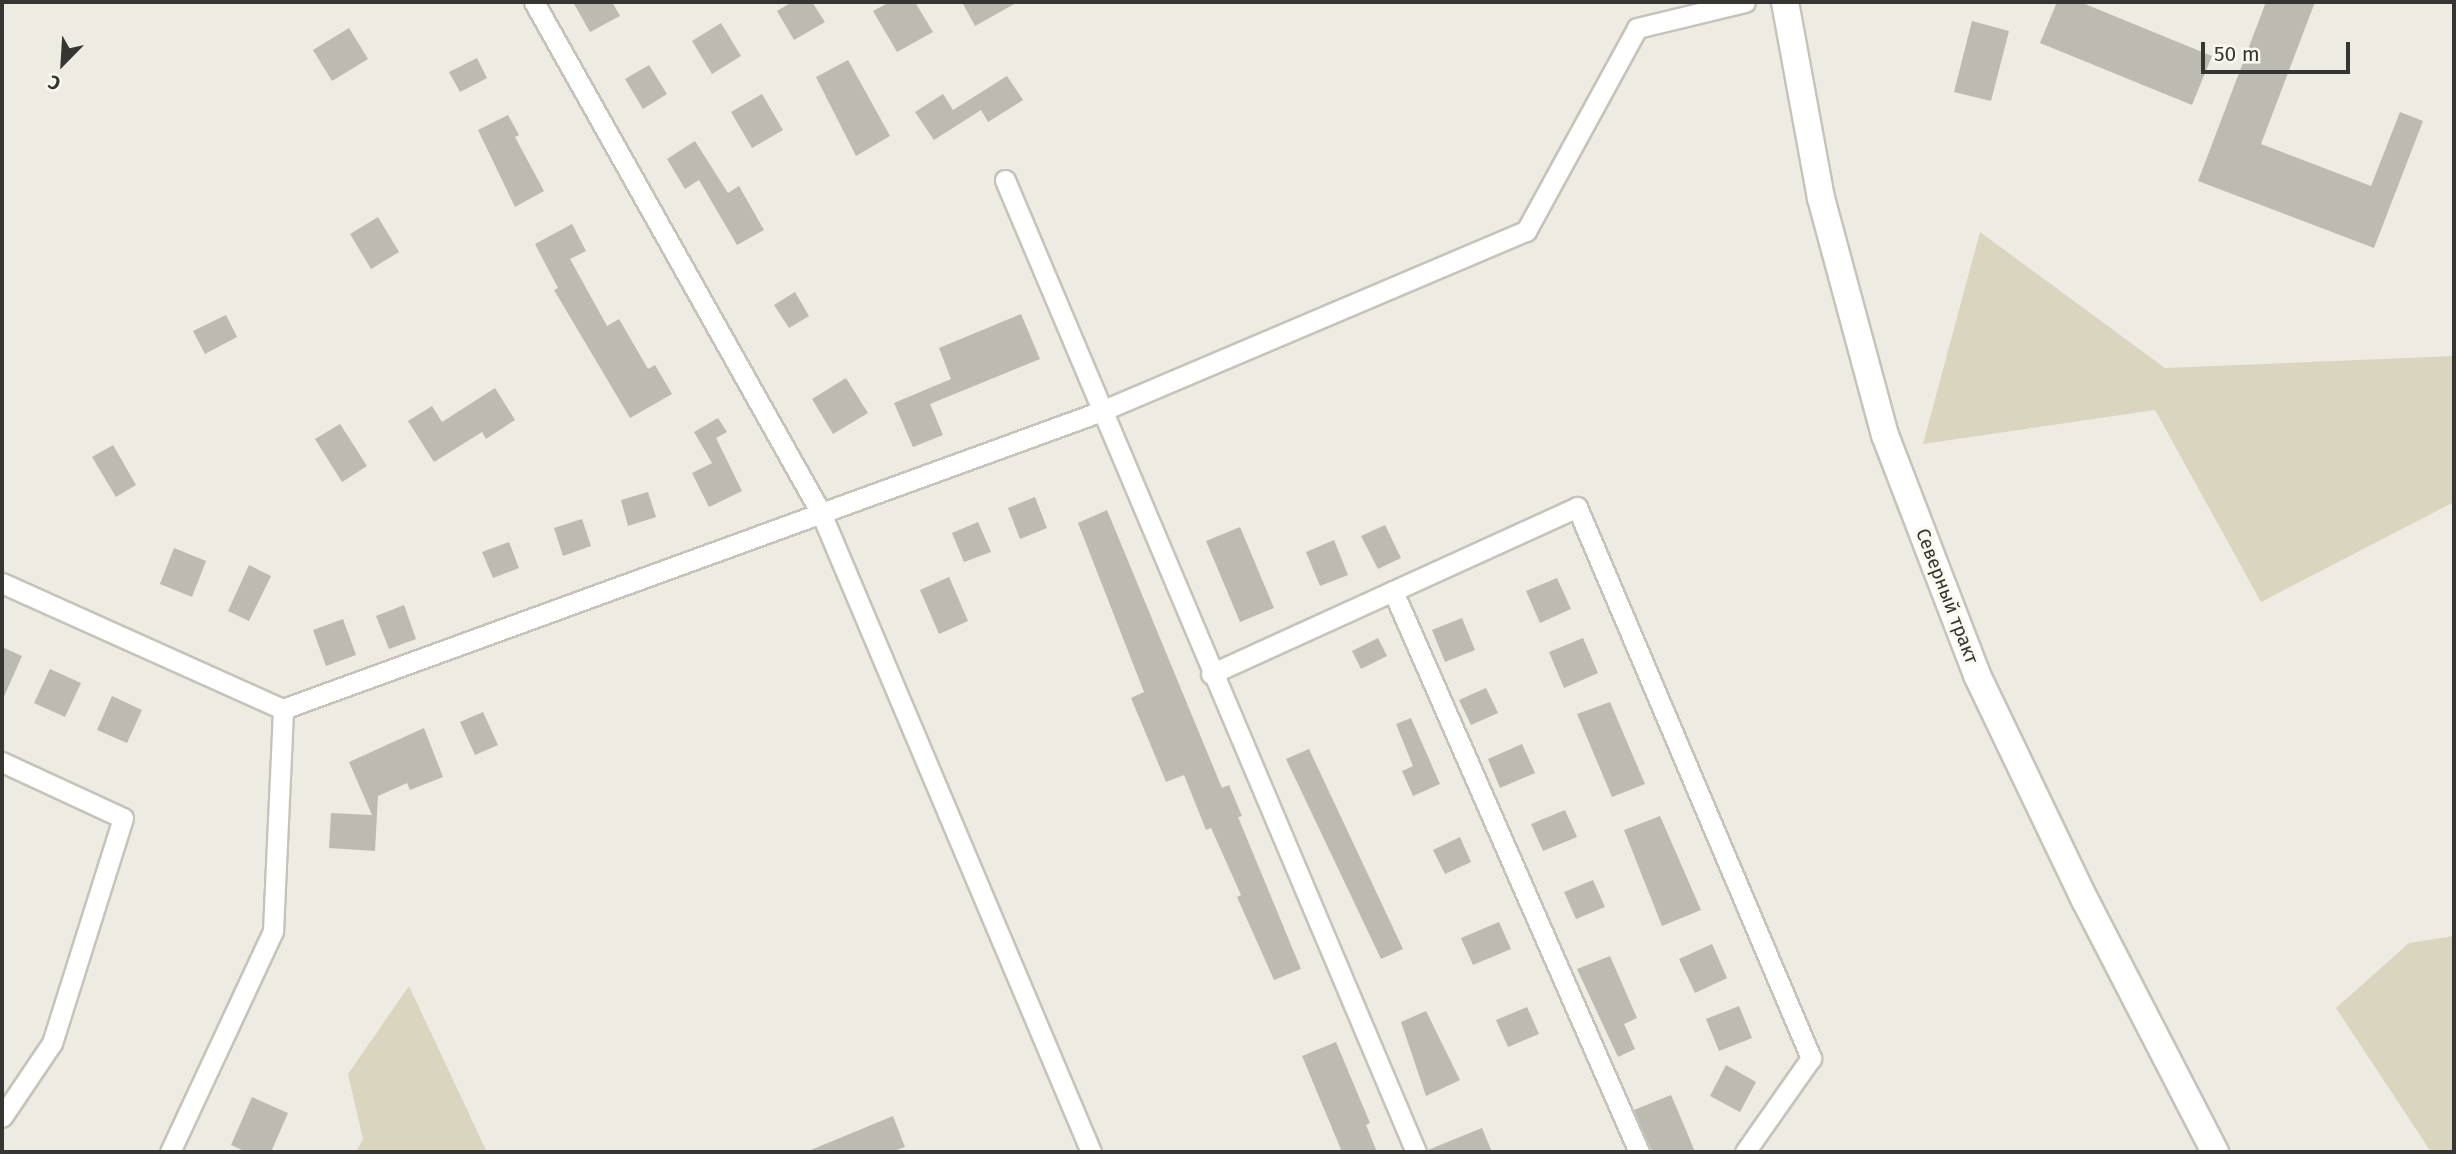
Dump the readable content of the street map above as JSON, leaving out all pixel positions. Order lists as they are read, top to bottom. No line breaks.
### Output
{"streets":{"main road":["Северный тракт"]},"scale_bar":"50 m","north":"bottom left"}
